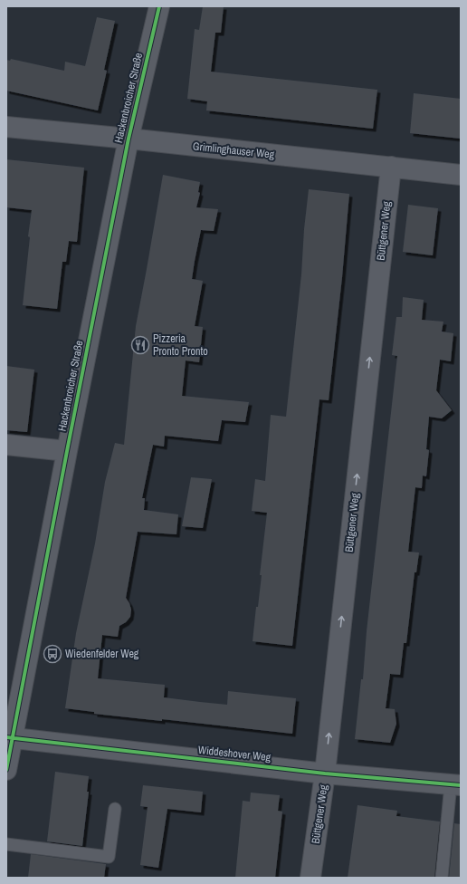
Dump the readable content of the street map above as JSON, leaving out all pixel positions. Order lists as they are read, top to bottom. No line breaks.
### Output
{"streets":{"street":["Hackenbroicher Straße","Grimlinghauser Weg","Büttgener Weg","Widdeshover Weg"]},"crossings":[["Hackenbroicher Straße","Grimlinghauser Weg"],["Hackenbroicher Straße","Widdeshover Weg"],["Grimlinghauser Weg","Büttgener Weg"],["Büttgener Weg","Widdeshover Weg"]],"one_way":["Büttgener Weg"],"places":{"restaurant":["Pizzeria Pronto Pronto"],"bus stop":["Wiedenfelder Weg"]}}
